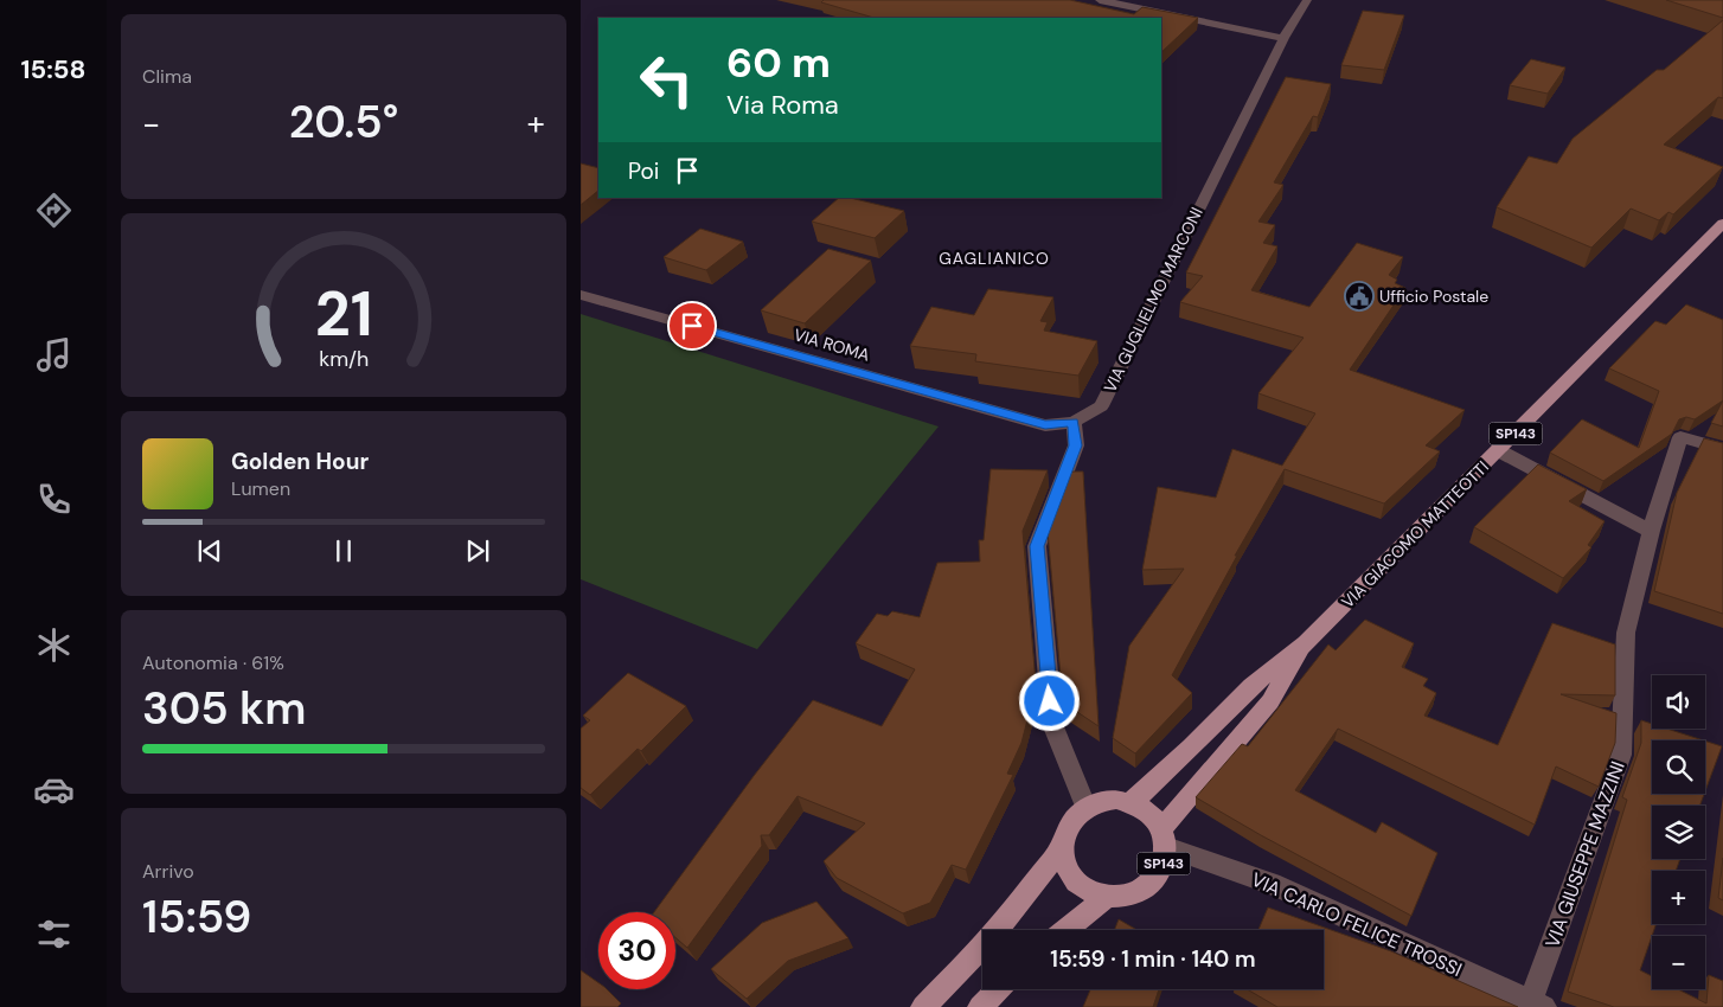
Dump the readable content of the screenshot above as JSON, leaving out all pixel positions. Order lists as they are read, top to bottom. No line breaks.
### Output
{"streets":{"main road":["SP143","VIA GIACOMO MATTEOTTI"],"street":["VIA GUGLIELMO MARCONI","VIA ROMA","VIA GIUSEPPE MAZZINI","VIA CARLO FELICE TROSSI"]},"crossings":[["VIA GUGLIELMO MARCONI","VIA ROMA"],["SP143","VIA GIACOMO MATTEOTTI"],["SP143","VIA CARLO FELICE TROSSI"],["VIA GIACOMO MATTEOTTI","VIA CARLO FELICE TROSSI"],["VIA GIUSEPPE MAZZINI","VIA CARLO FELICE TROSSI"]],"districts":["GAGLIANICO"],"places":{"public building":["Ufficio Postale"]},"page":{"tabs":"15:58","tile":["Clima",["Autonomia · 61%","305 km"],["Arrivo","15:59"]],"turn":["60 m","Via Roma"],"heat":["−","20.5°","+"],"then":"Poi","song":["Golden Hour","Lumen"],"map_buttons":["+","−"],"limit":"30","trip":"15:59 · 1 min · 140 m","gauge":["21","km/h"]}}
